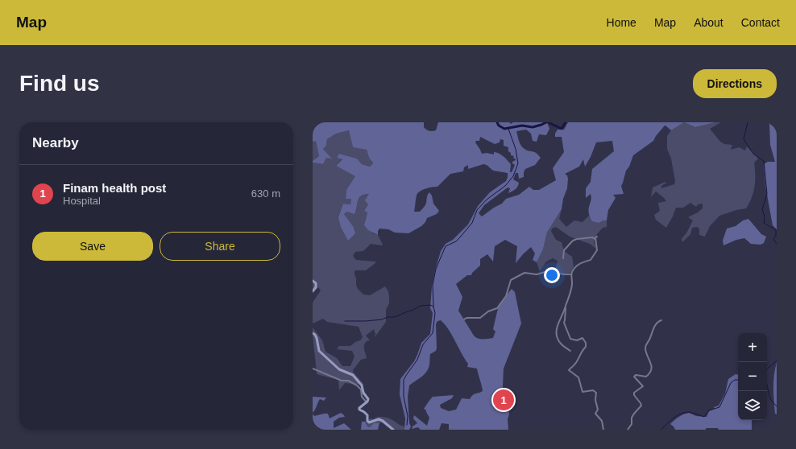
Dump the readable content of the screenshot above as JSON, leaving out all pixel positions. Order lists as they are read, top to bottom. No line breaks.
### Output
{"page":{"header":"Map","nav":["Home","Map","About","Contact"],"buttons":["Directions",["Save","Share"]],"title":"Find us","heading":"Nearby","list":[{"mark":"1","name":"Finam health post","note":"Hospital","value":"630 m"}],"map_buttons":["+","−"],"pins":"1"}}
